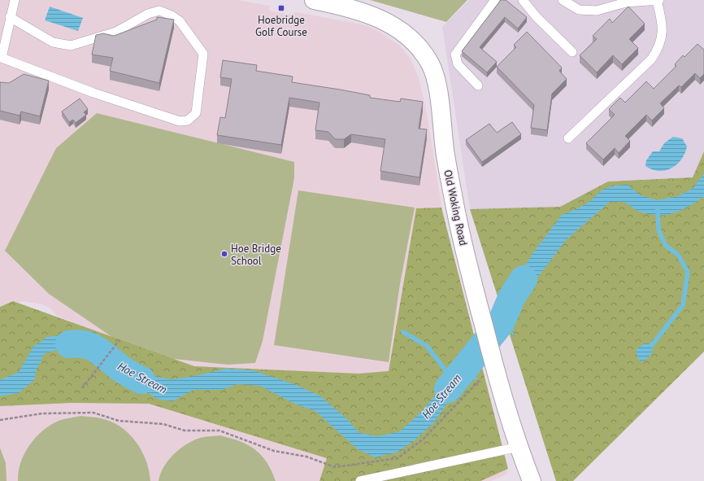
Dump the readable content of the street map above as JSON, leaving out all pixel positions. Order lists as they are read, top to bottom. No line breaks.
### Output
{"streets":{"main road":["Old Woking Road"]},"water":["Hoe Stream"],"places":{"transit":["Hoebridge Golf Course"],"other":["Hoe Bridge School"]}}
